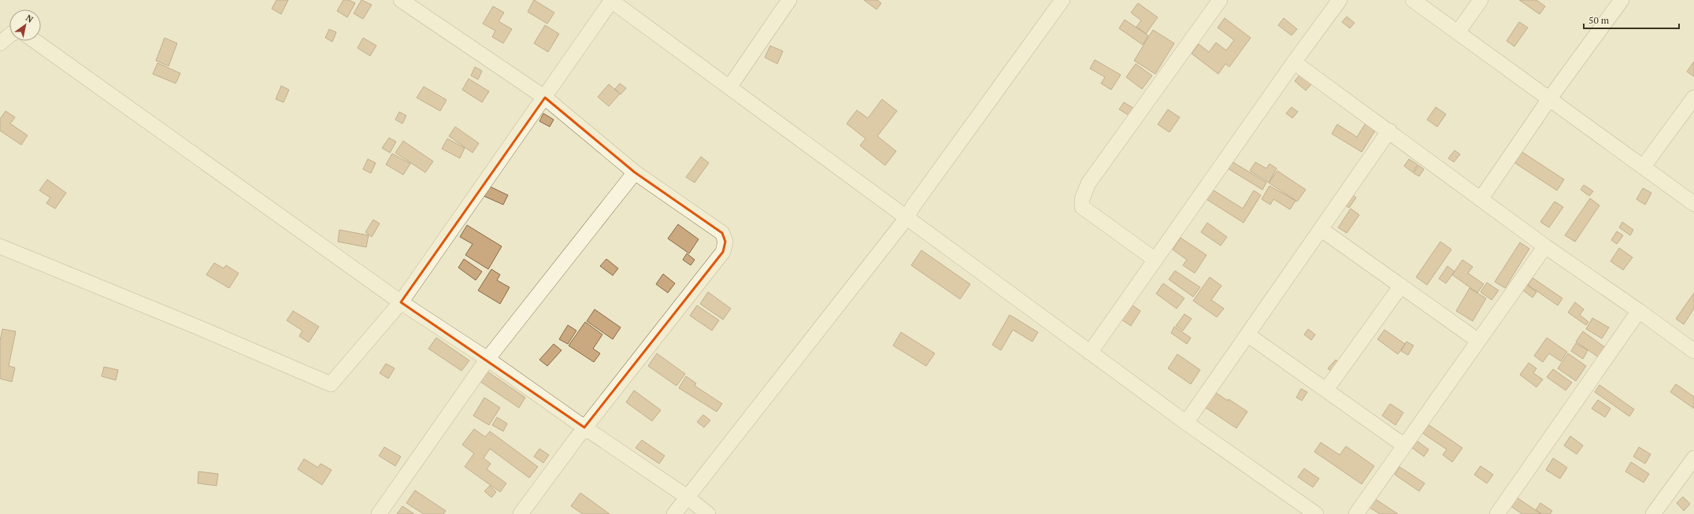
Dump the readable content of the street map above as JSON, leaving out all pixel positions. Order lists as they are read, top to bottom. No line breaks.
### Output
{"scale_bar":"50 m","north":"top right"}
